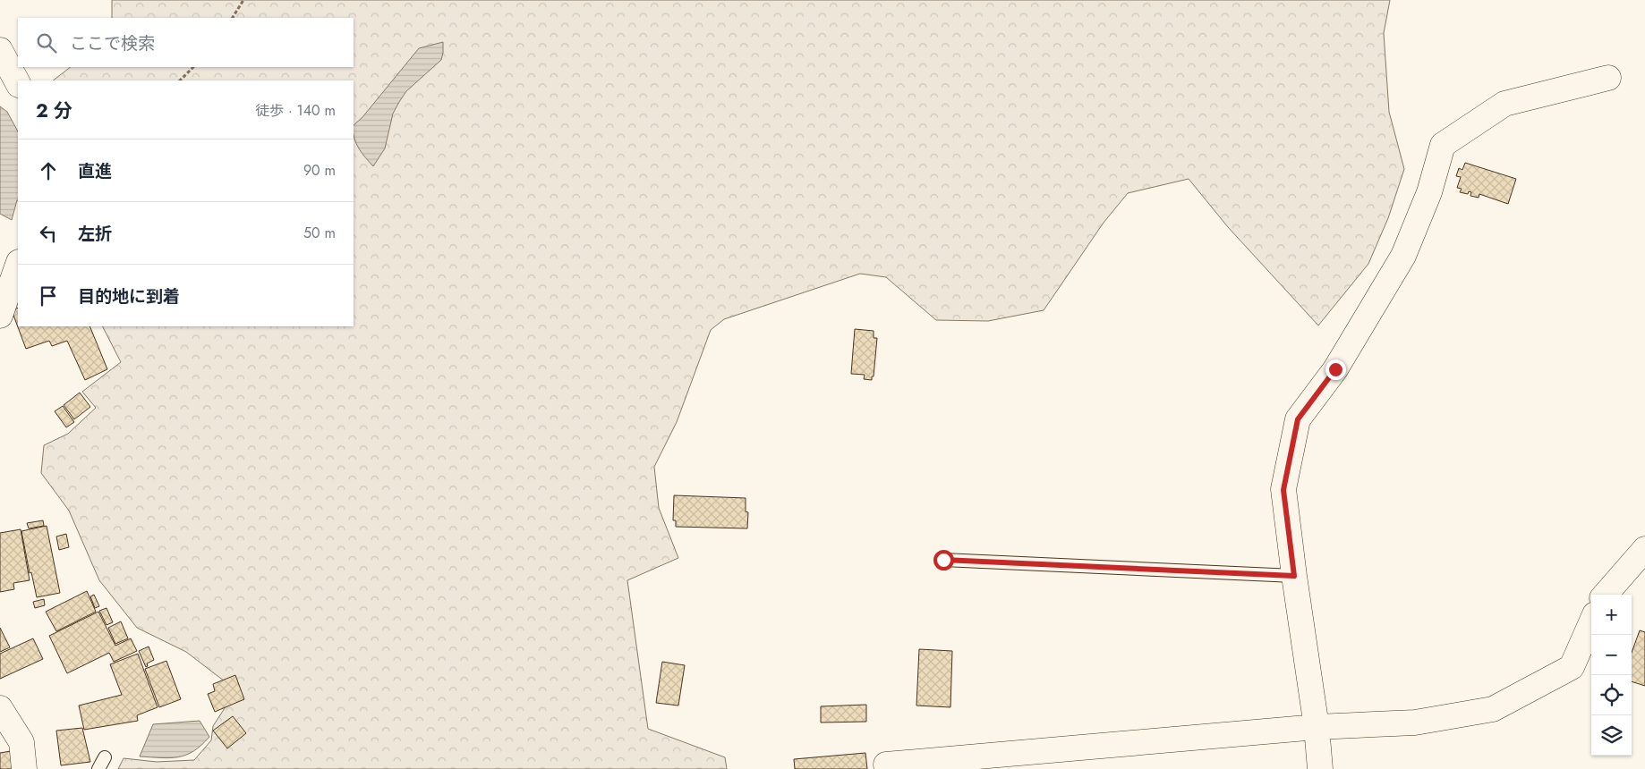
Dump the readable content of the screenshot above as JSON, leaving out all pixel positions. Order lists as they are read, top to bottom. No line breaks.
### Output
{"page":{"search":"ここで検索","heading":["2 分","徒歩 · 140 m"],"list":[["直進","90 m"],["左折","50 m"],"目的地に到着"],"map_buttons":["+","−"]}}
